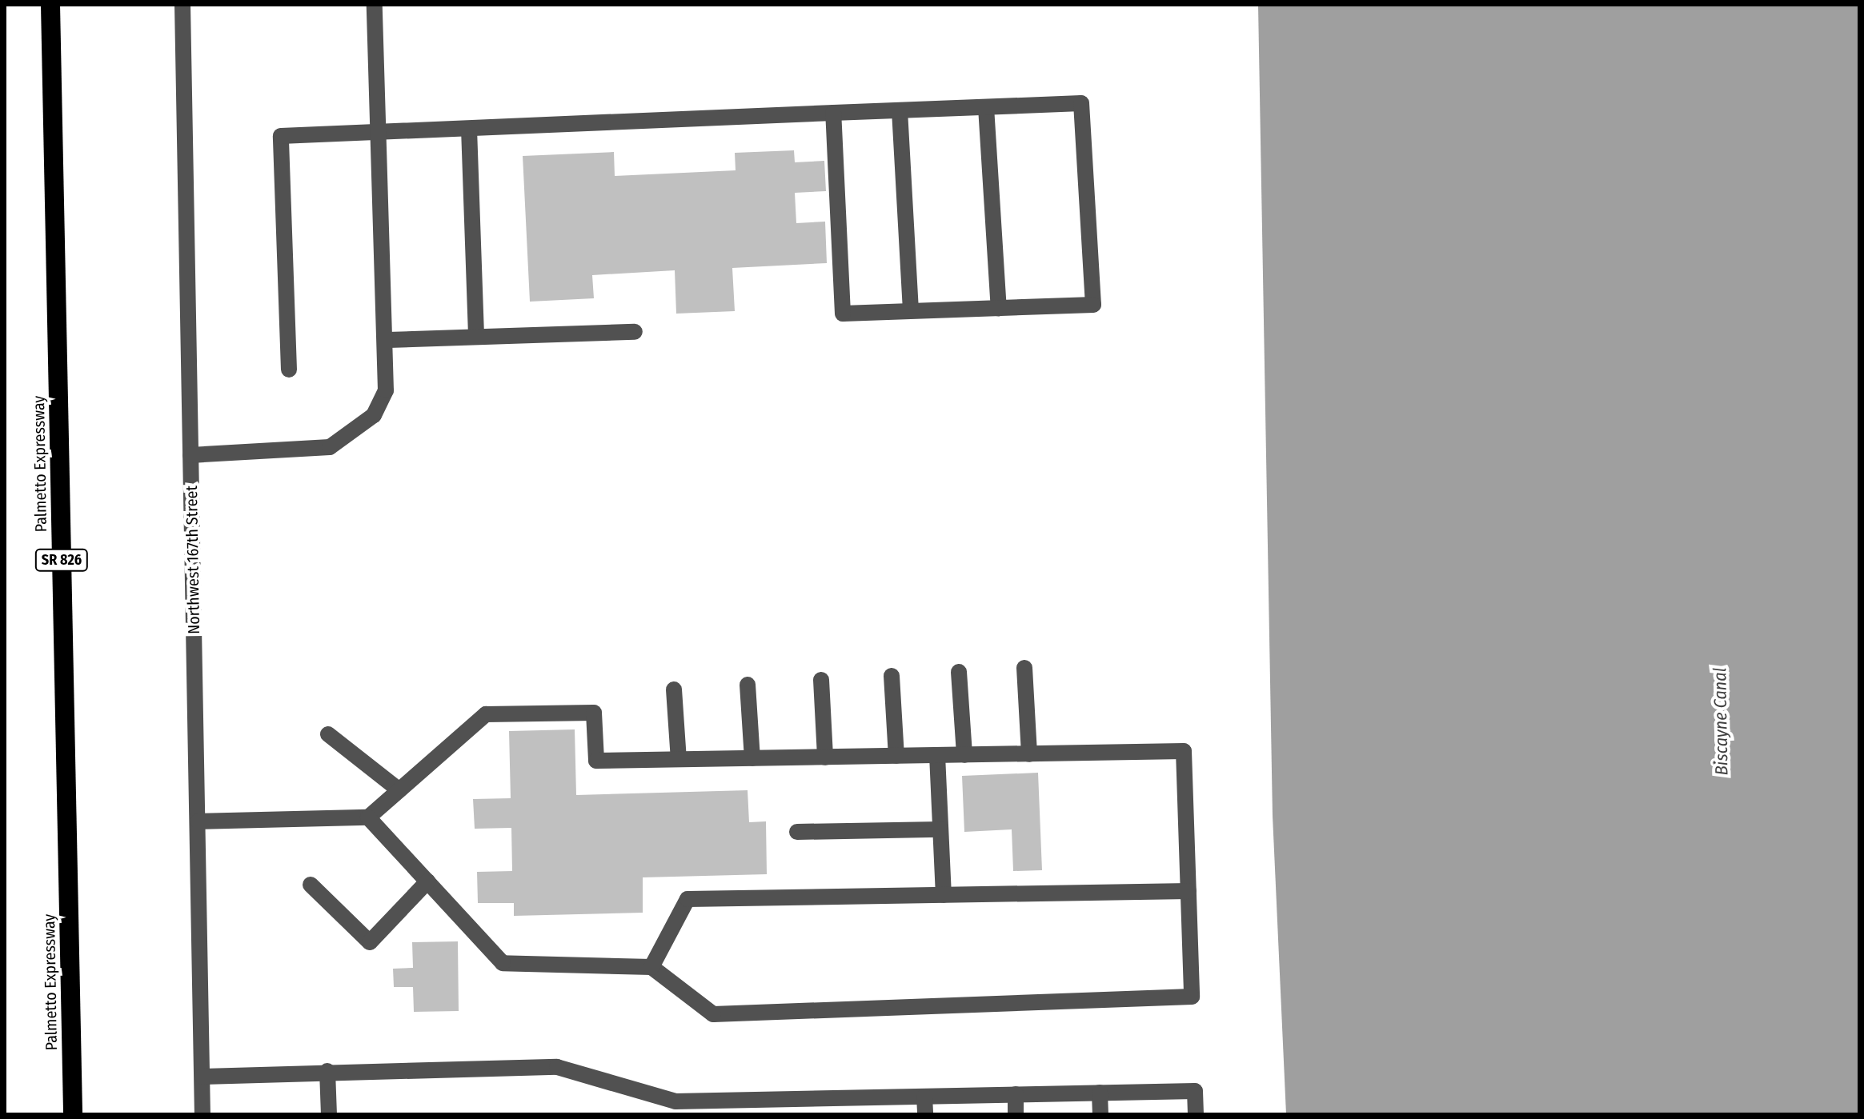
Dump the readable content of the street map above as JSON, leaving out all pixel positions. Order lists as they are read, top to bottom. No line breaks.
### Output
{"streets":{"highway":["Palmetto Expressway","SR 826"],"street":["Northwest 167th Street"]},"water":["Biscayne Canal"]}
